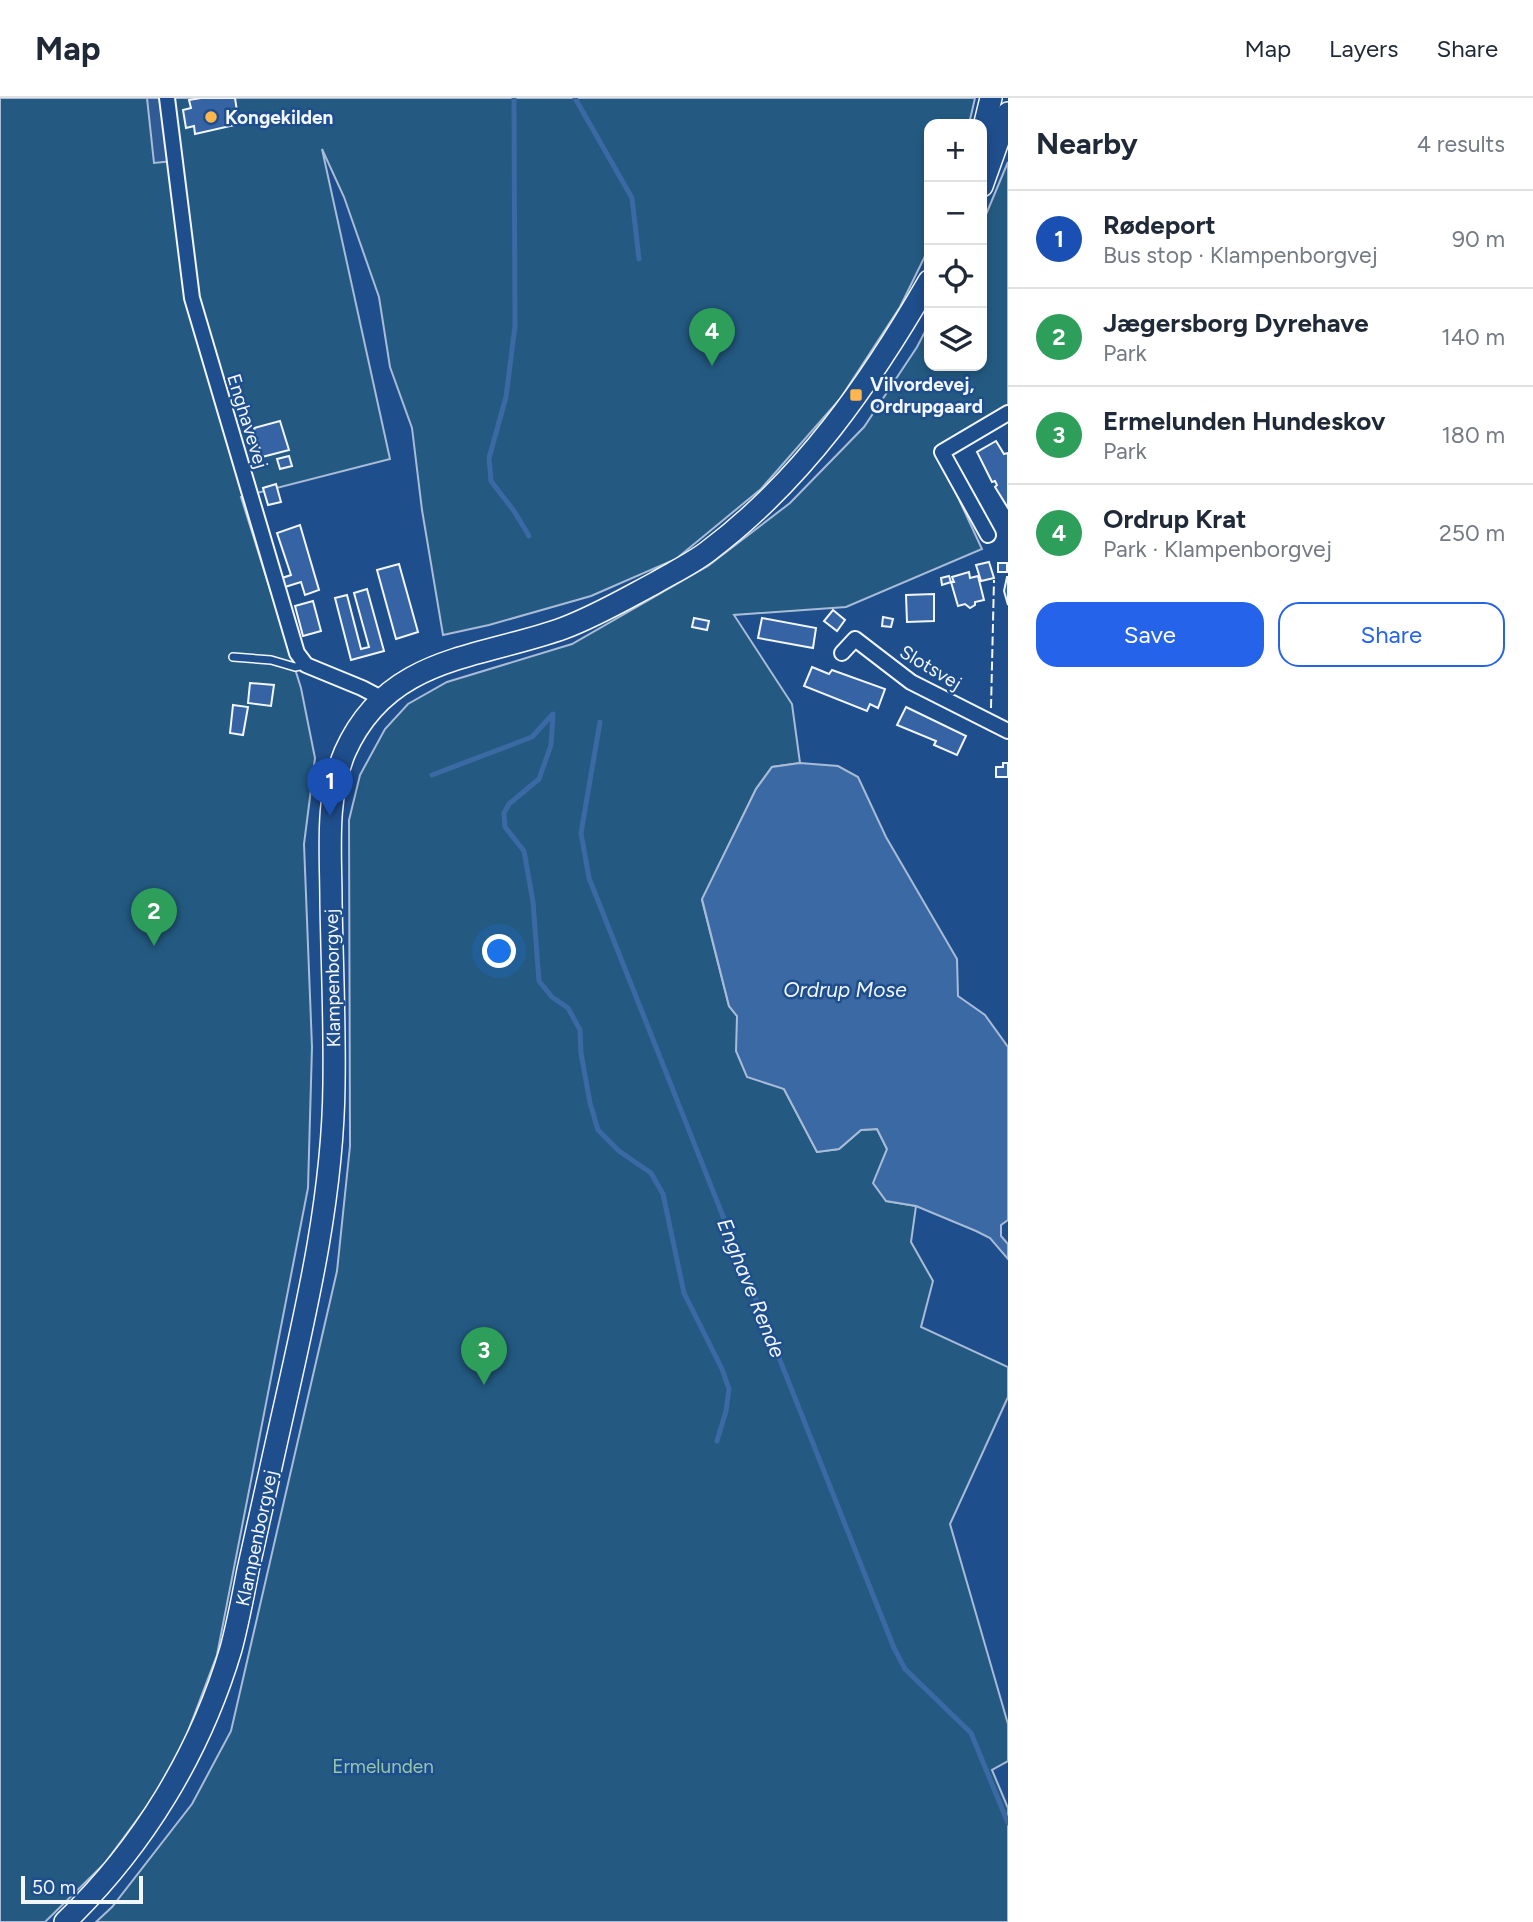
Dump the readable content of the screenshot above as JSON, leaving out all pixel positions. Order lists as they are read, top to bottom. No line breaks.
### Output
{"streets":{"street":["Enghavevej","Slotsvej","Klampenborgvej"]},"water":["Ordrup Mose","Enghave Rende"],"parks":["Ermelunden"],"places":{"other":["Kongekilden"],"transit":["Vilvordevej, Ordrupgaard"]},"scale_bar":"50 m","page":{"header":"Map","nav":["Map","Layers","Share"],"heading":["Nearby","4 results"],"map_buttons":["+","−"],"list":[{"mark":"1","name":"Rødeport","note":"Bus stop · Klampenborgvej","value":"90 m"},{"mark":"2","name":"Jægersborg Dyrehave","note":"Park","value":"140 m"},{"mark":"3","name":"Ermelunden Hundeskov","note":"Park","value":"180 m"},{"mark":"4","name":"Ordrup Krat","note":"Park · Klampenborgvej","value":"250 m"}],"pins":["4","1","2","3"],"buttons":["Save","Share"],"scale":"50 m"}}
